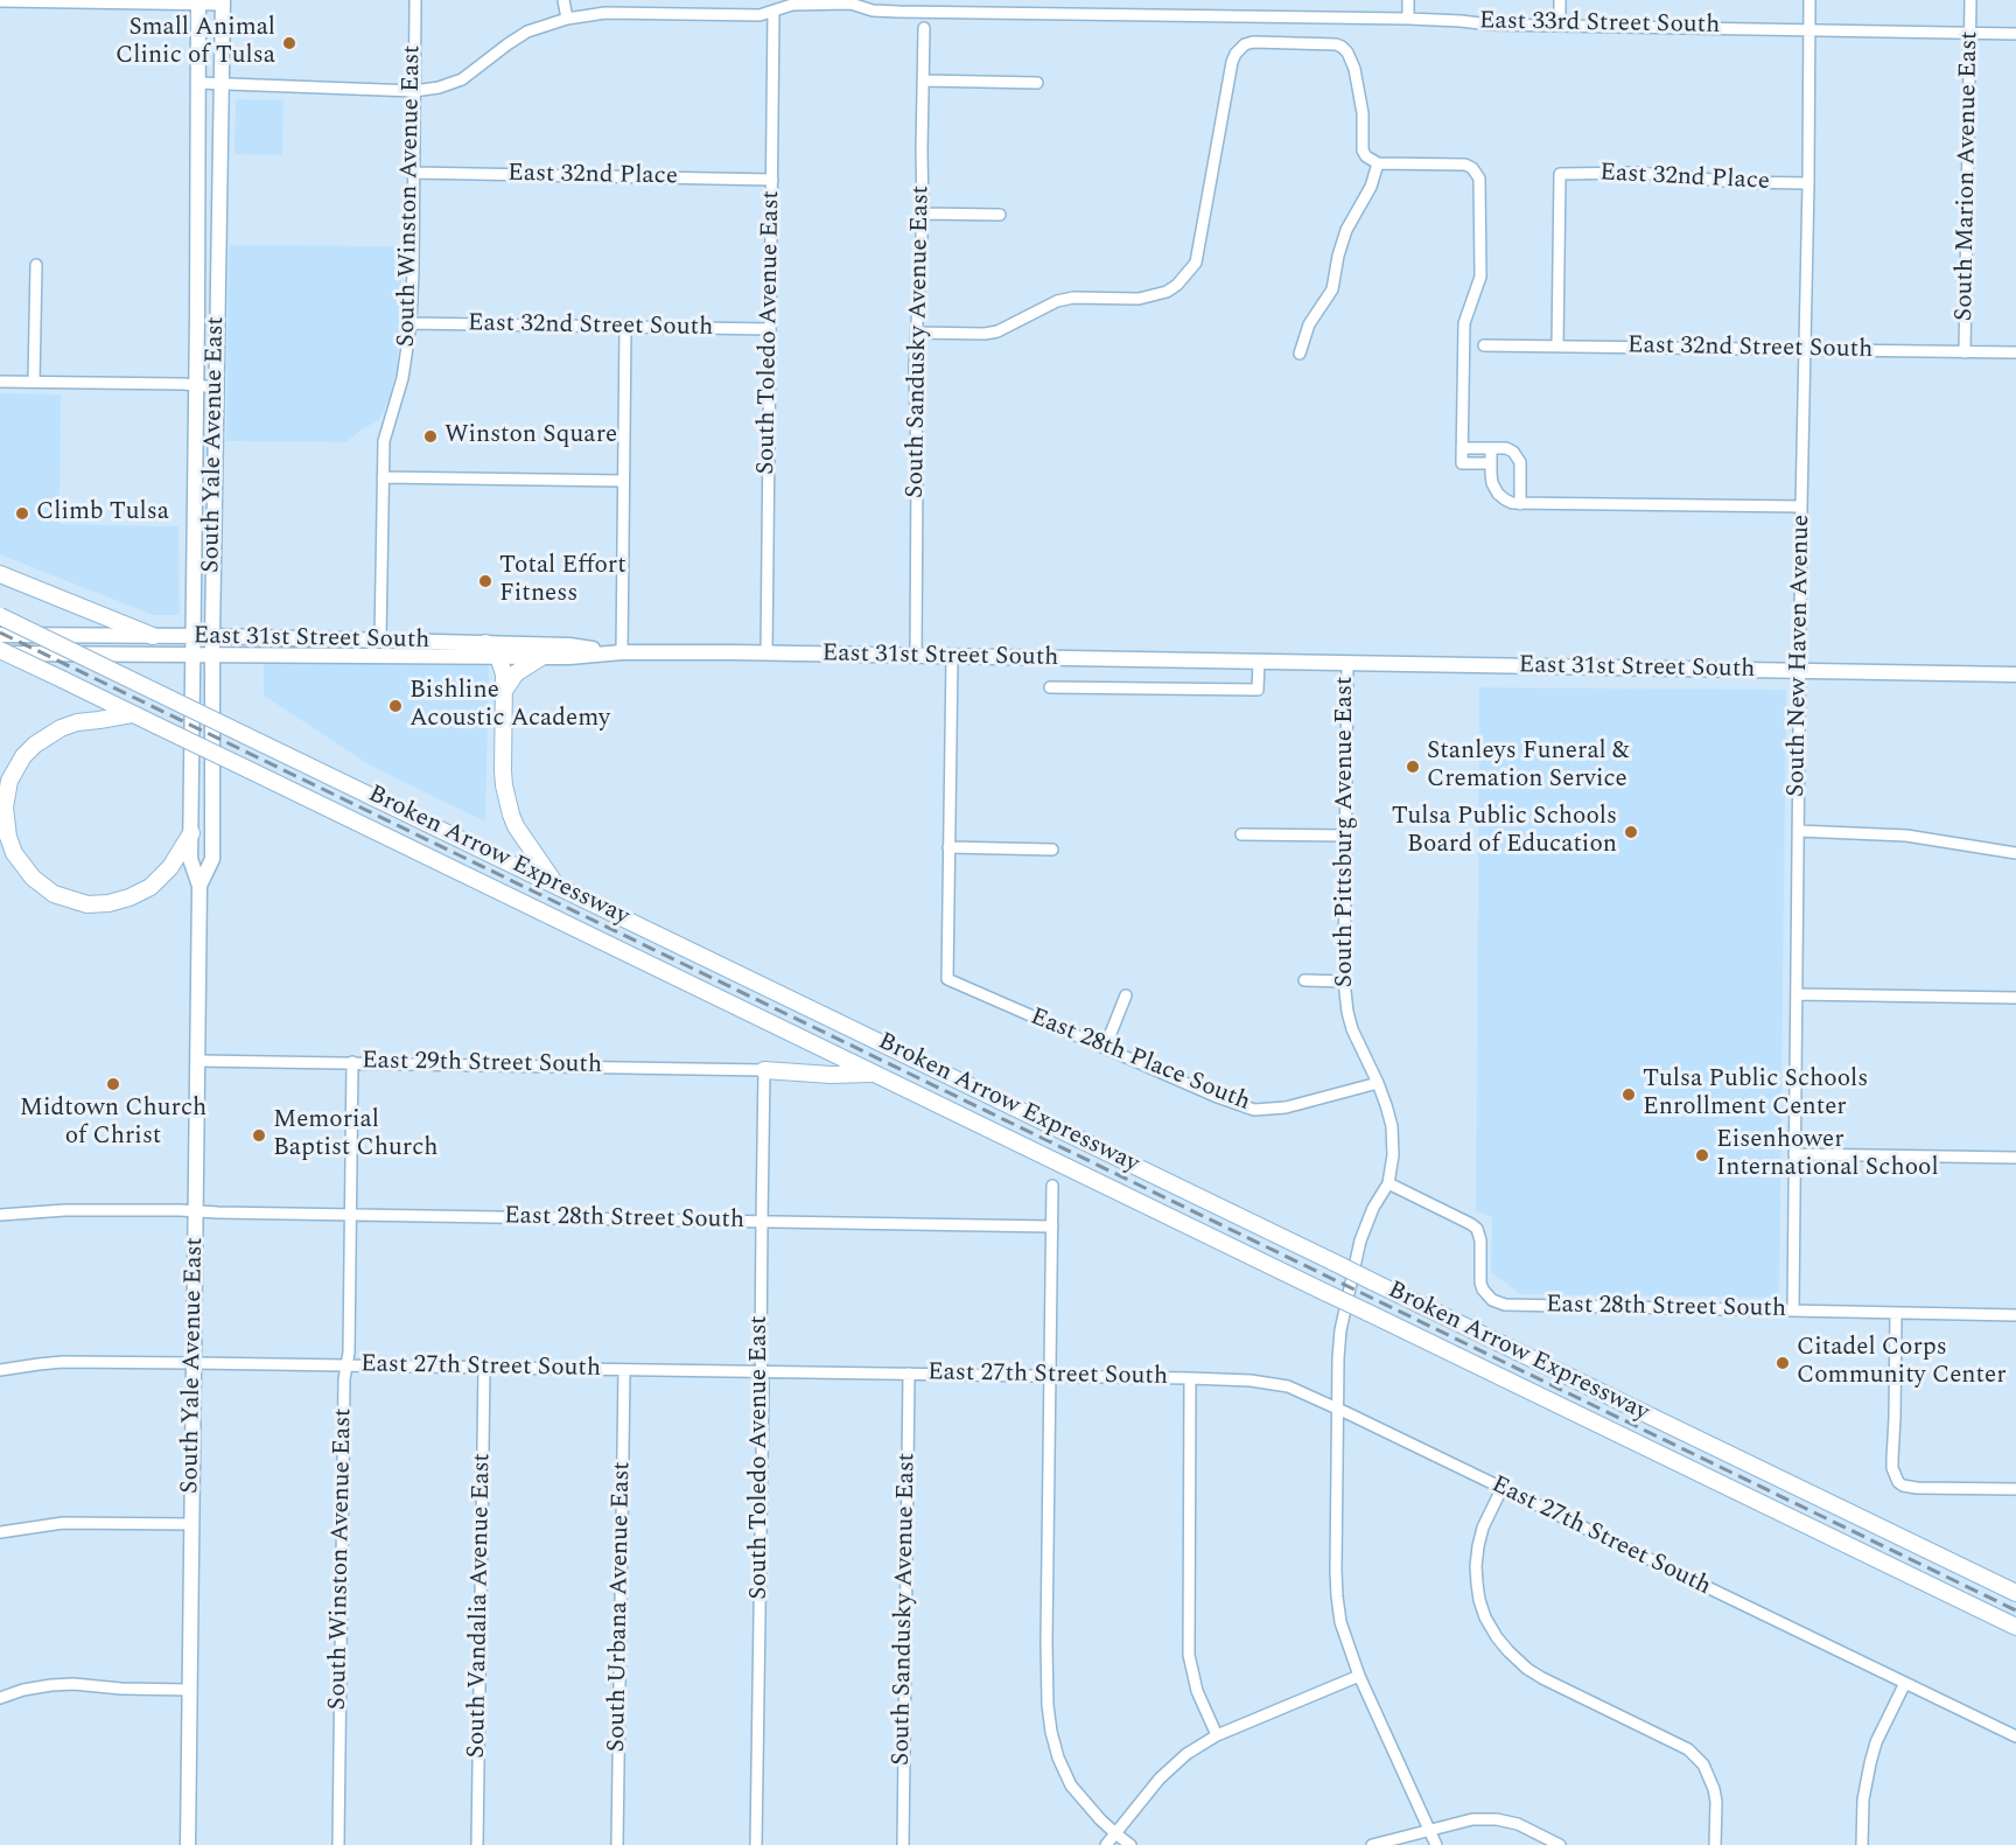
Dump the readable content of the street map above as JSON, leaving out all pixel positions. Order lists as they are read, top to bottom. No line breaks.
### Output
{"streets":{"highway":["Broken Arrow Expressway"],"main road":["South Yale Avenue East","East 31st Street South"],"street":["East 33rd Street South","East 32nd Place","South Marion Avenue East","South Winston Avenue East","East 32nd Street South","South Toledo Avenue East","South Sandusky Avenue East","South New Haven Avenue","South Pittsburg Avenue East","East 28th Place South","East 29th Street South","East 28th Street South","East 27th Street South","South Vandalia Avenue East","South Urbana Avenue East"]},"crossings":[["East 33rd Street South","South Marion Avenue East"],["East 33rd Street South","South Winston Avenue East"],["East 33rd Street South","South Toledo Avenue East"],["East 33rd Street South","South Yale Avenue East"],["East 33rd Street South","South New Haven Avenue"],["East 32nd Place","South Winston Avenue East"],["East 32nd Place","East 32nd Street South"],["East 32nd Place","South Toledo Avenue East"],["East 32nd Place","South New Haven Avenue"],["South Marion Avenue East","East 32nd Street South"],["South Winston Avenue East","East 32nd Street South"],["South Winston Avenue East","East 31st Street South"],["South Winston Avenue East","East 29th Street South"],["South Winston Avenue East","East 28th Street South"],["South Winston Avenue East","East 27th Street South"],["East 32nd Street South","South Toledo Avenue East"],["East 32nd Street South","South New Haven Avenue"],["South Toledo Avenue East","East 31st Street South"],["South Toledo Avenue East","East 29th Street South"],["South Toledo Avenue East","East 28th Street South"],["South Toledo Avenue East","East 27th Street South"],["South Sandusky Avenue East","East 31st Street South"],["South Sandusky Avenue East","East 27th Street South"],["South Yale Avenue East","East 31st Street South"],["South Yale Avenue East","East 29th Street South"],["South Yale Avenue East","East 28th Street South"],["South Yale Avenue East","East 27th Street South"],["East 31st Street South","South New Haven Avenue"],["East 31st Street South","South Pittsburg Avenue East"],["East 31st Street South","Broken Arrow Expressway"],["South New Haven Avenue","East 28th Street South"],["South Pittsburg Avenue East","East 28th Place South"],["South Pittsburg Avenue East","East 28th Street South"],["South Pittsburg Avenue East","East 27th Street South"],["East 27th Street South","South Vandalia Avenue East"],["East 27th Street South","South Urbana Avenue East"]],"places":["Small Animal Clinic of Tulsa","Winston Square","Climb Tulsa","Total Effort Fitness","Bishline Acoustic Academy","Stanleys Funeral & Cremation Service","Tulsa Public Schools Board of Education","Midtown Church of Christ","Tulsa Public Schools Enrollment Center","Memorial Baptist Church","Eisenhower International School","Citadel Corps Community Center"]}
